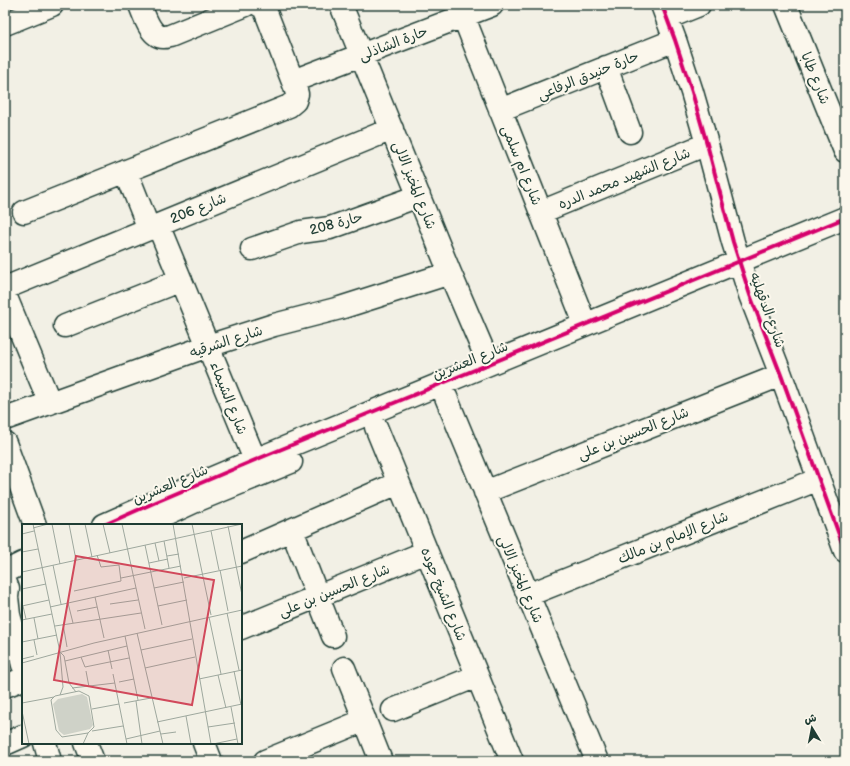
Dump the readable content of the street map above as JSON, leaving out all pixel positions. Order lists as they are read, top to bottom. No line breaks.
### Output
{"streets":{"street":["حارة الشاذلى","حارة حنيدق الرفاعى","شارع طابا","شارع ام سلمى","شارع الشهيد محمد الدره","شارع المخبز الالى","شارع 206","حارة 208","شارع الدقهليه","شارع الشرقيه","شارع العشرين","شارع الشيماء","شارع الحسين بن على","شارع الإمام بن مالك","شارع الشيخ جوده"]},"crossings":[["حارة الشاذلى","شارع ام سلمى"],["حارة الشاذلى","شارع المخبز الالى"],["حارة حنيدق الرفاعى","شارع ام سلمى"],["حارة حنيدق الرفاعى","شارع الدقهليه"],["شارع ام سلمى","شارع الشهيد محمد الدره"],["شارع ام سلمى","شارع العشرين"],["شارع الشهيد محمد الدره","شارع الدقهليه"],["شارع المخبز الالى","شارع 206"],["شارع المخبز الالى","حارة 208"],["شارع المخبز الالى","شارع الشرقيه"],["شارع المخبز الالى","شارع العشرين"],["شارع المخبز الالى","شارع الحسين بن على"],["شارع المخبز الالى","شارع الإمام بن مالك"],["شارع 206","شارع الشيماء"],["شارع الدقهليه","شارع العشرين"],["شارع الدقهليه","شارع الحسين بن على"],["شارع الدقهليه","شارع الإمام بن مالك"],["شارع الشرقيه","شارع الشيماء"],["شارع العشرين","شارع الشيماء"],["شارع العشرين","شارع الشيخ جوده"],["شارع الحسين بن على","شارع الشيخ جوده"]],"north":"top"}
